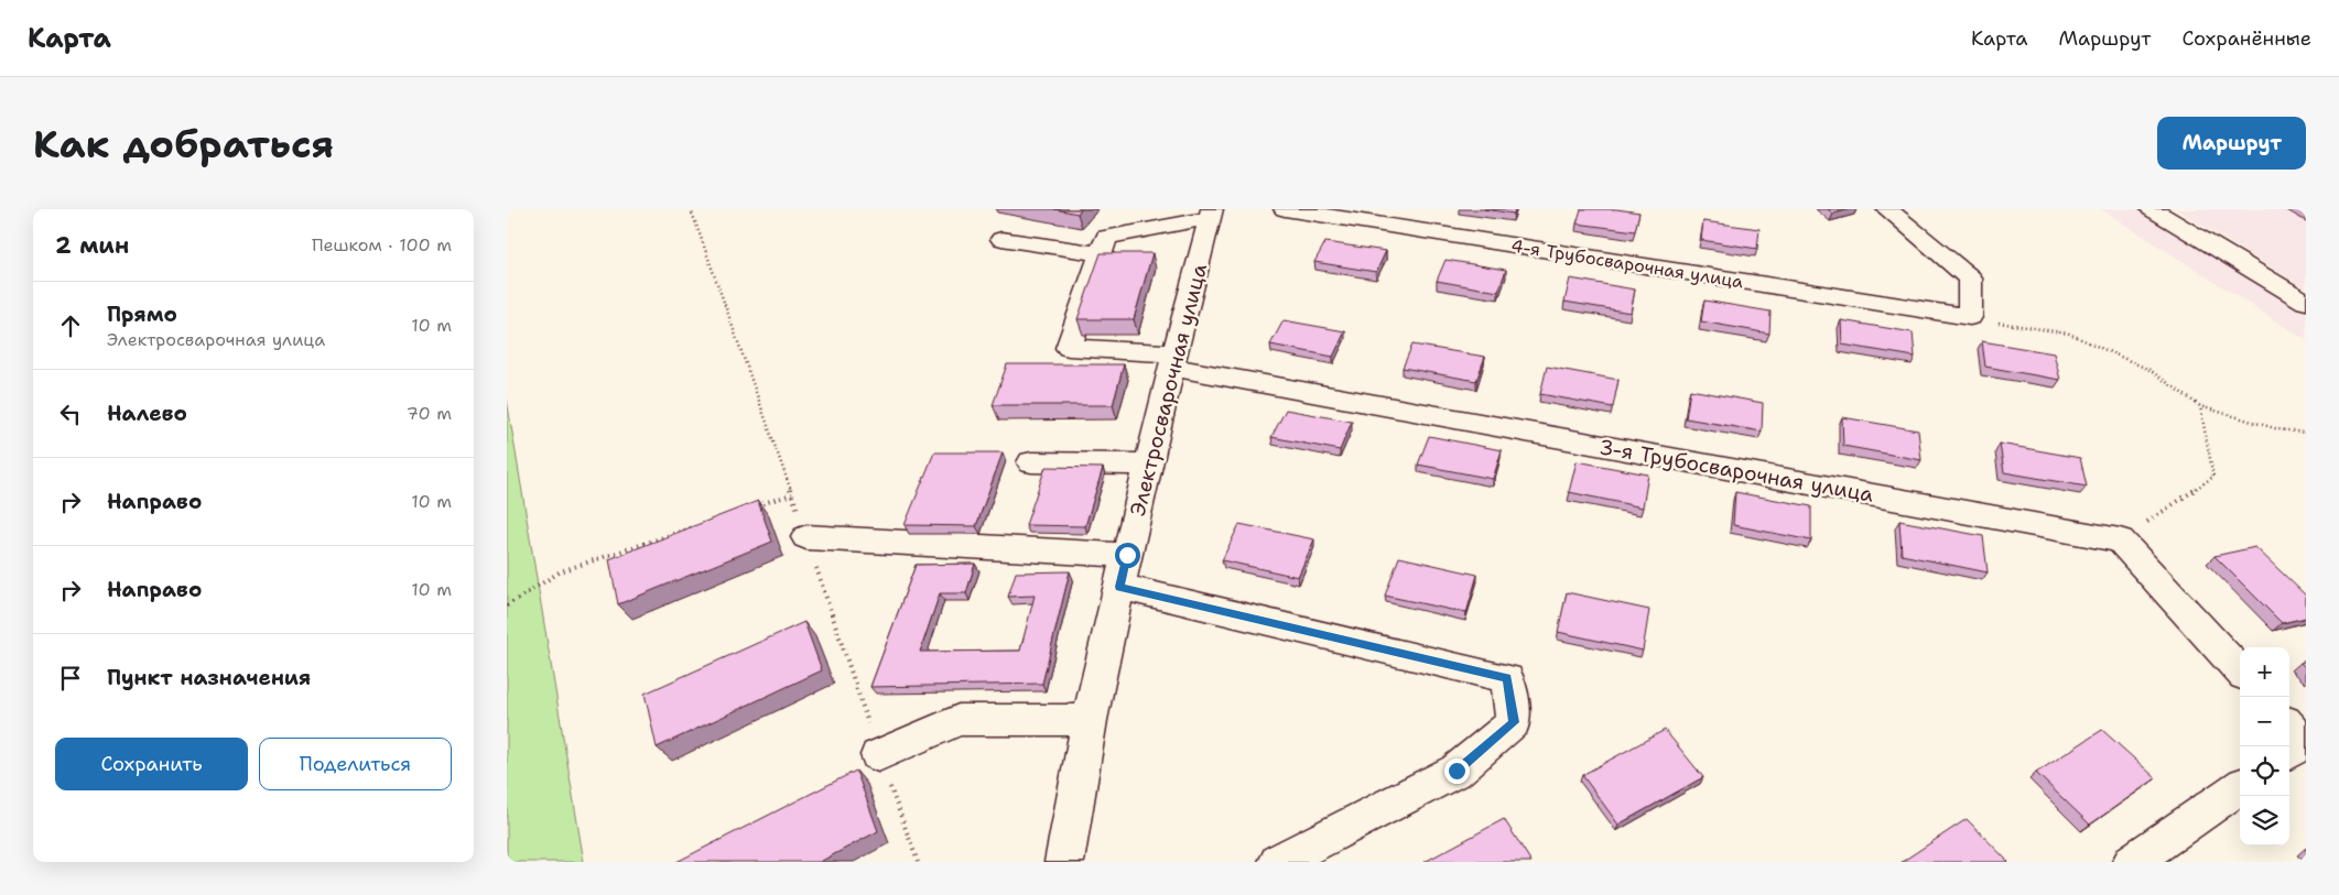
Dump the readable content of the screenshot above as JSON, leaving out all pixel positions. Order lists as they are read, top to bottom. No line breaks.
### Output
{"streets":{"street":["4-я Трубосварочная улица","Электросварочная улица","3-я Трубосварочная улица"]},"crossings":[["Электросварочная улица","3-я Трубосварочная улица"]],"page":{"header":"Карта","nav":["Карта","Маршрут","Сохранённые"],"buttons":["Маршрут",["Сохранить","Поделиться"]],"title":"Как добраться","heading":["2 мин","Пешком · 100 m"],"list":[["Прямо","Электросварочная улица","10 m"],["Налево","70 m"],["Направо","10 m"],["Направо","10 m"],"Пункт назначения"],"map_buttons":["+","−"]}}
